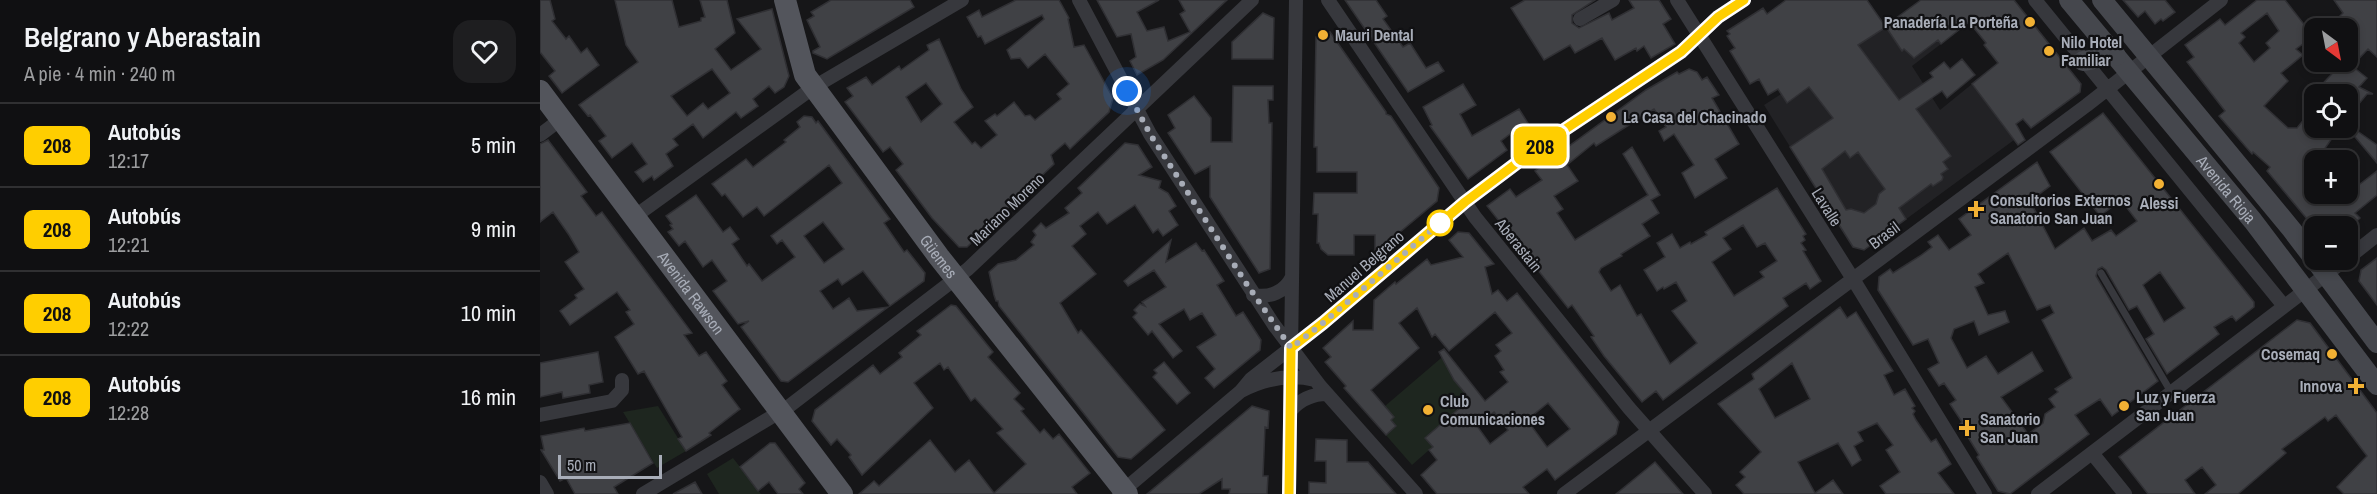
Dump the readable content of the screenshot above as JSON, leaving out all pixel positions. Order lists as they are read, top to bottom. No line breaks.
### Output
{"streets":{"main road":["Avenida Rioja","Güemes","Avenida Rawson"],"street":["Lavalle","Mariano Moreno","Brasil","Aberastain","Manuel Belgrano"]},"crossings":[["Avenida Rioja","Brasil"],["Lavalle","Brasil"],["Lavalle","Manuel Belgrano"],["Mariano Moreno","Güemes"],["Mariano Moreno","Avenida Rawson"],["Brasil","Aberastain"],["Aberastain","Manuel Belgrano"],["Güemes","Manuel Belgrano"]],"places":{"other":["Panadería La Porteña","Mauri Dental","Nilo Hotel Familiar","La Casa del Chacinado","Alessi","Cosemaq","Luz y Fuerza San Juan","Club Comunicaciones"],"health":["Consultorios Externos Sanatorio San Juan","Innova","Sanatorio San Juan"]},"lines":["bus line 208"],"scale_bar":"50 m","north":"bottom right","page":{"heading":["Belgrano y Aberastain","A pie · 4 min · 240 m"],"on_map":"208","map_buttons":["+","−"],"list":[{"mark":"208","name":"Autobús","note":"12:17","value":"5 min"},{"mark":"208","name":"Autobús","note":"12:21","value":"9 min"},{"mark":"208","name":"Autobús","note":"12:22","value":"10 min"},{"mark":"208","name":"Autobús","note":"12:28","value":"16 min"}],"scale":"50 m"}}
